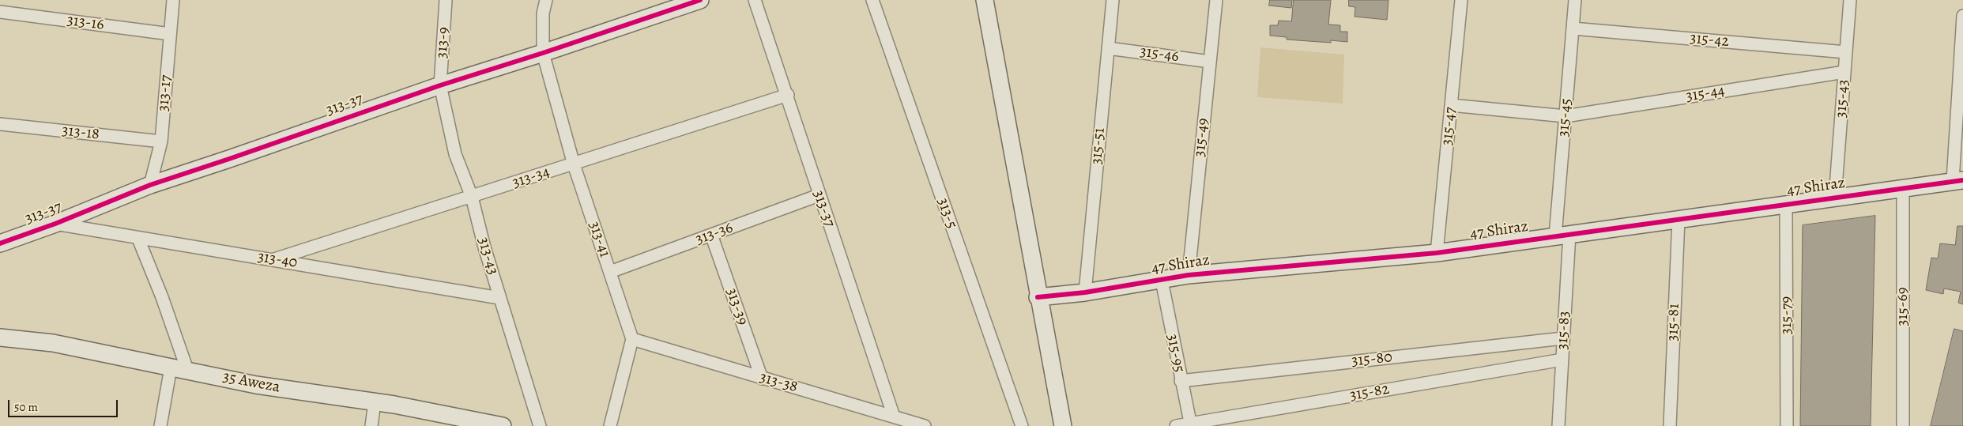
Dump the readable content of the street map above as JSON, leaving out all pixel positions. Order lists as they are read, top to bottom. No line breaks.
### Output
{"streets":{"street":["313-16","315-42","313-9","315-46","313-17","315-44","315-43","313-37","315-45","315-47","313-18","315-49","315-51","313-34","47 Shiraz","313-5","313-36","313-41","313-43","313-40","313-39","315-69","315-79","315-81","315-83","315-95","315-80","35 Aweza","313-38","315-82"]},"crossings":[["313-16","313-17"],["315-42","315-43"],["315-42","315-45"],["313-9","313-37"],["313-9","313-43"],["315-46","315-49"],["315-46","315-51"],["313-17","313-37"],["313-17","313-18"],["315-44","315-43"],["315-44","315-45"],["315-44","315-47"],["315-43","47 Shiraz"],["313-37","313-34"],["313-37","313-36"],["313-37","313-41"],["313-37","313-43"],["313-37","313-40"],["313-37","313-38"],["315-45","47 Shiraz"],["315-45","315-83"],["315-47","47 Shiraz"],["315-49","47 Shiraz"],["315-51","47 Shiraz"],["313-34","313-41"],["313-34","313-43"],["313-34","313-40"],["47 Shiraz","315-69"],["47 Shiraz","315-79"],["47 Shiraz","315-81"],["47 Shiraz","315-83"],["47 Shiraz","315-95"],["313-36","313-41"],["313-36","313-39"],["313-41","313-38"],["313-43","313-40"],["313-39","313-38"],["315-83","315-80"],["315-83","315-82"],["315-95","315-80"],["315-95","315-82"]],"scale_bar":"50 m"}
